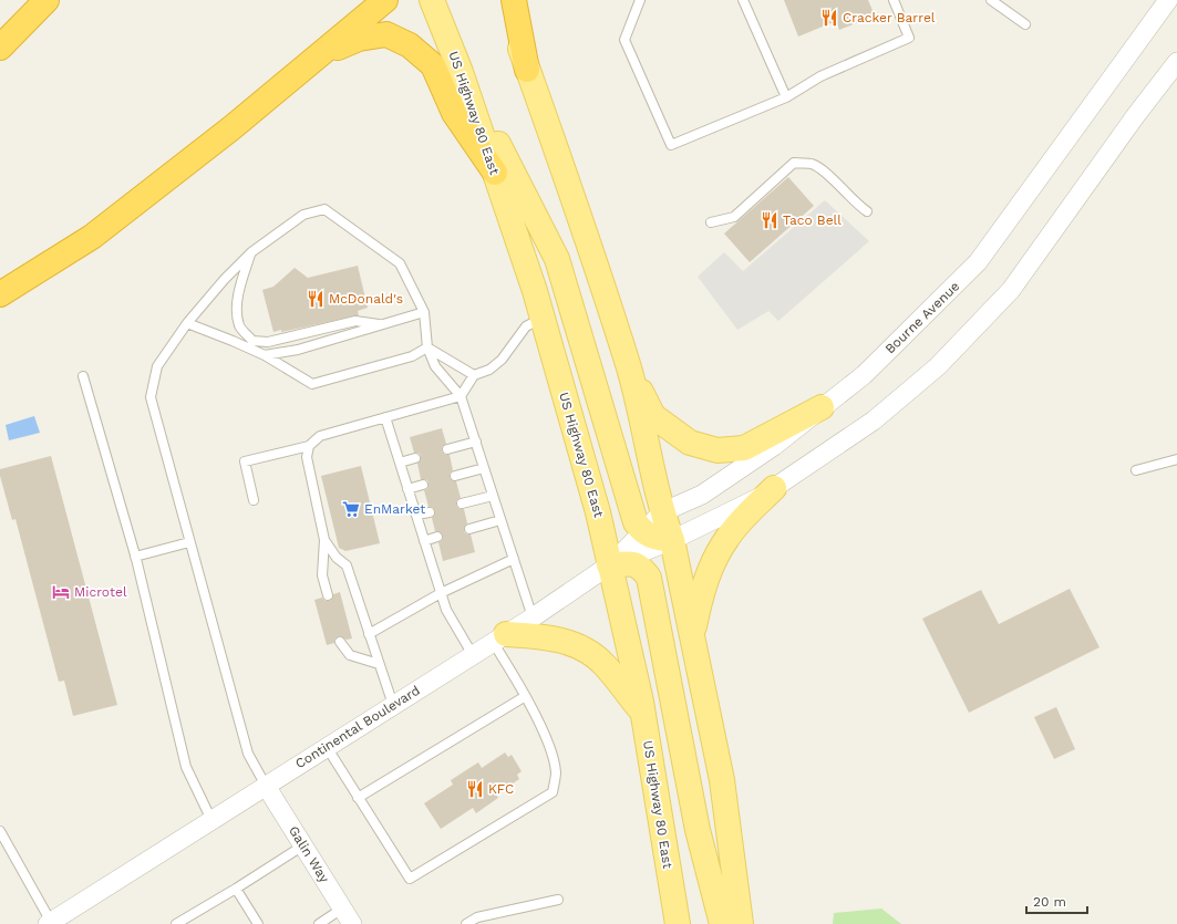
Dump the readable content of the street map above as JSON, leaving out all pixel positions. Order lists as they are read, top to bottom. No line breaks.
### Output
{"streets":{"main road":["US Highway 80 East"],"street":["Bourne Avenue","Continental Boulevard","Galin Way"]},"crossings":[["US Highway 80 East","Bourne Avenue"],["US Highway 80 East","Continental Boulevard"],["Bourne Avenue","Continental Boulevard"],["Continental Boulevard","Galin Way"]],"places":{"restaurant":["Cracker Barrel","Taco Bell","McDonald's","KFC"],"supermarket":["EnMarket"],"hotel":["Microtel"]},"scale_bar":"20 m"}
